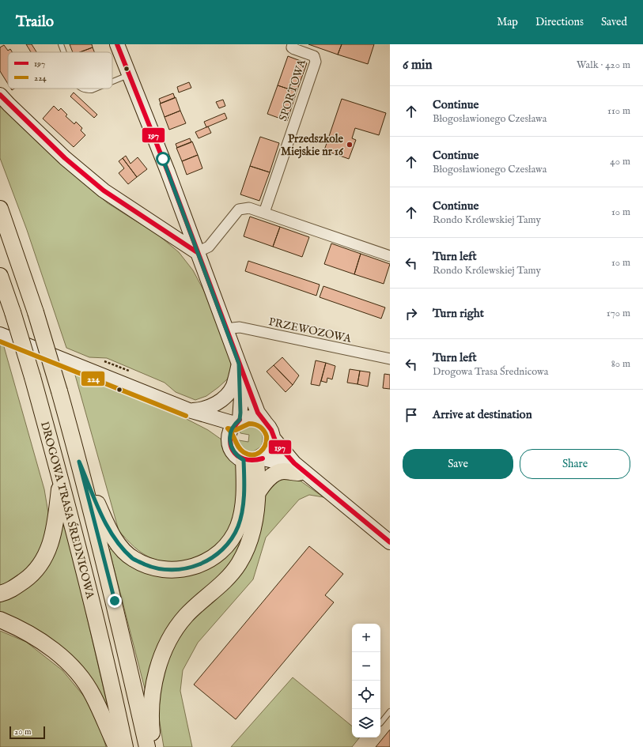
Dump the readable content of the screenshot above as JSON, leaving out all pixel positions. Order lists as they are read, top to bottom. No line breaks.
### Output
{"streets":{"main road":["DROGOWA TRASA ŚREDNICOWA"],"street":["SPORTOWA","PRZEWOZOWA"]},"places":["Przedszkole Miejskie nr 16"],"lines":["transit line 197","transit line 224"],"legend":["197","224"],"scale_bar":"20 m","page":{"header":"Trailo","nav":["Map","Directions","Saved"],"heading":["6 min","Walk · 420 m"],"list":[["Continue","Błogosławionego Czesława","110 m"],["Continue","Błogosławionego Czesława","40 m"],["Continue","Rondo Królewskiej Tamy","10 m"],["Turn left","Rondo Królewskiej Tamy","10 m"],["Turn right","170 m"],["Turn left","Drogowa Trasa Średnicowa","80 m"],"Arrive at destination"],"buttons":["Save","Share"],"map_buttons":["+","−"],"scale":"20 m"}}
